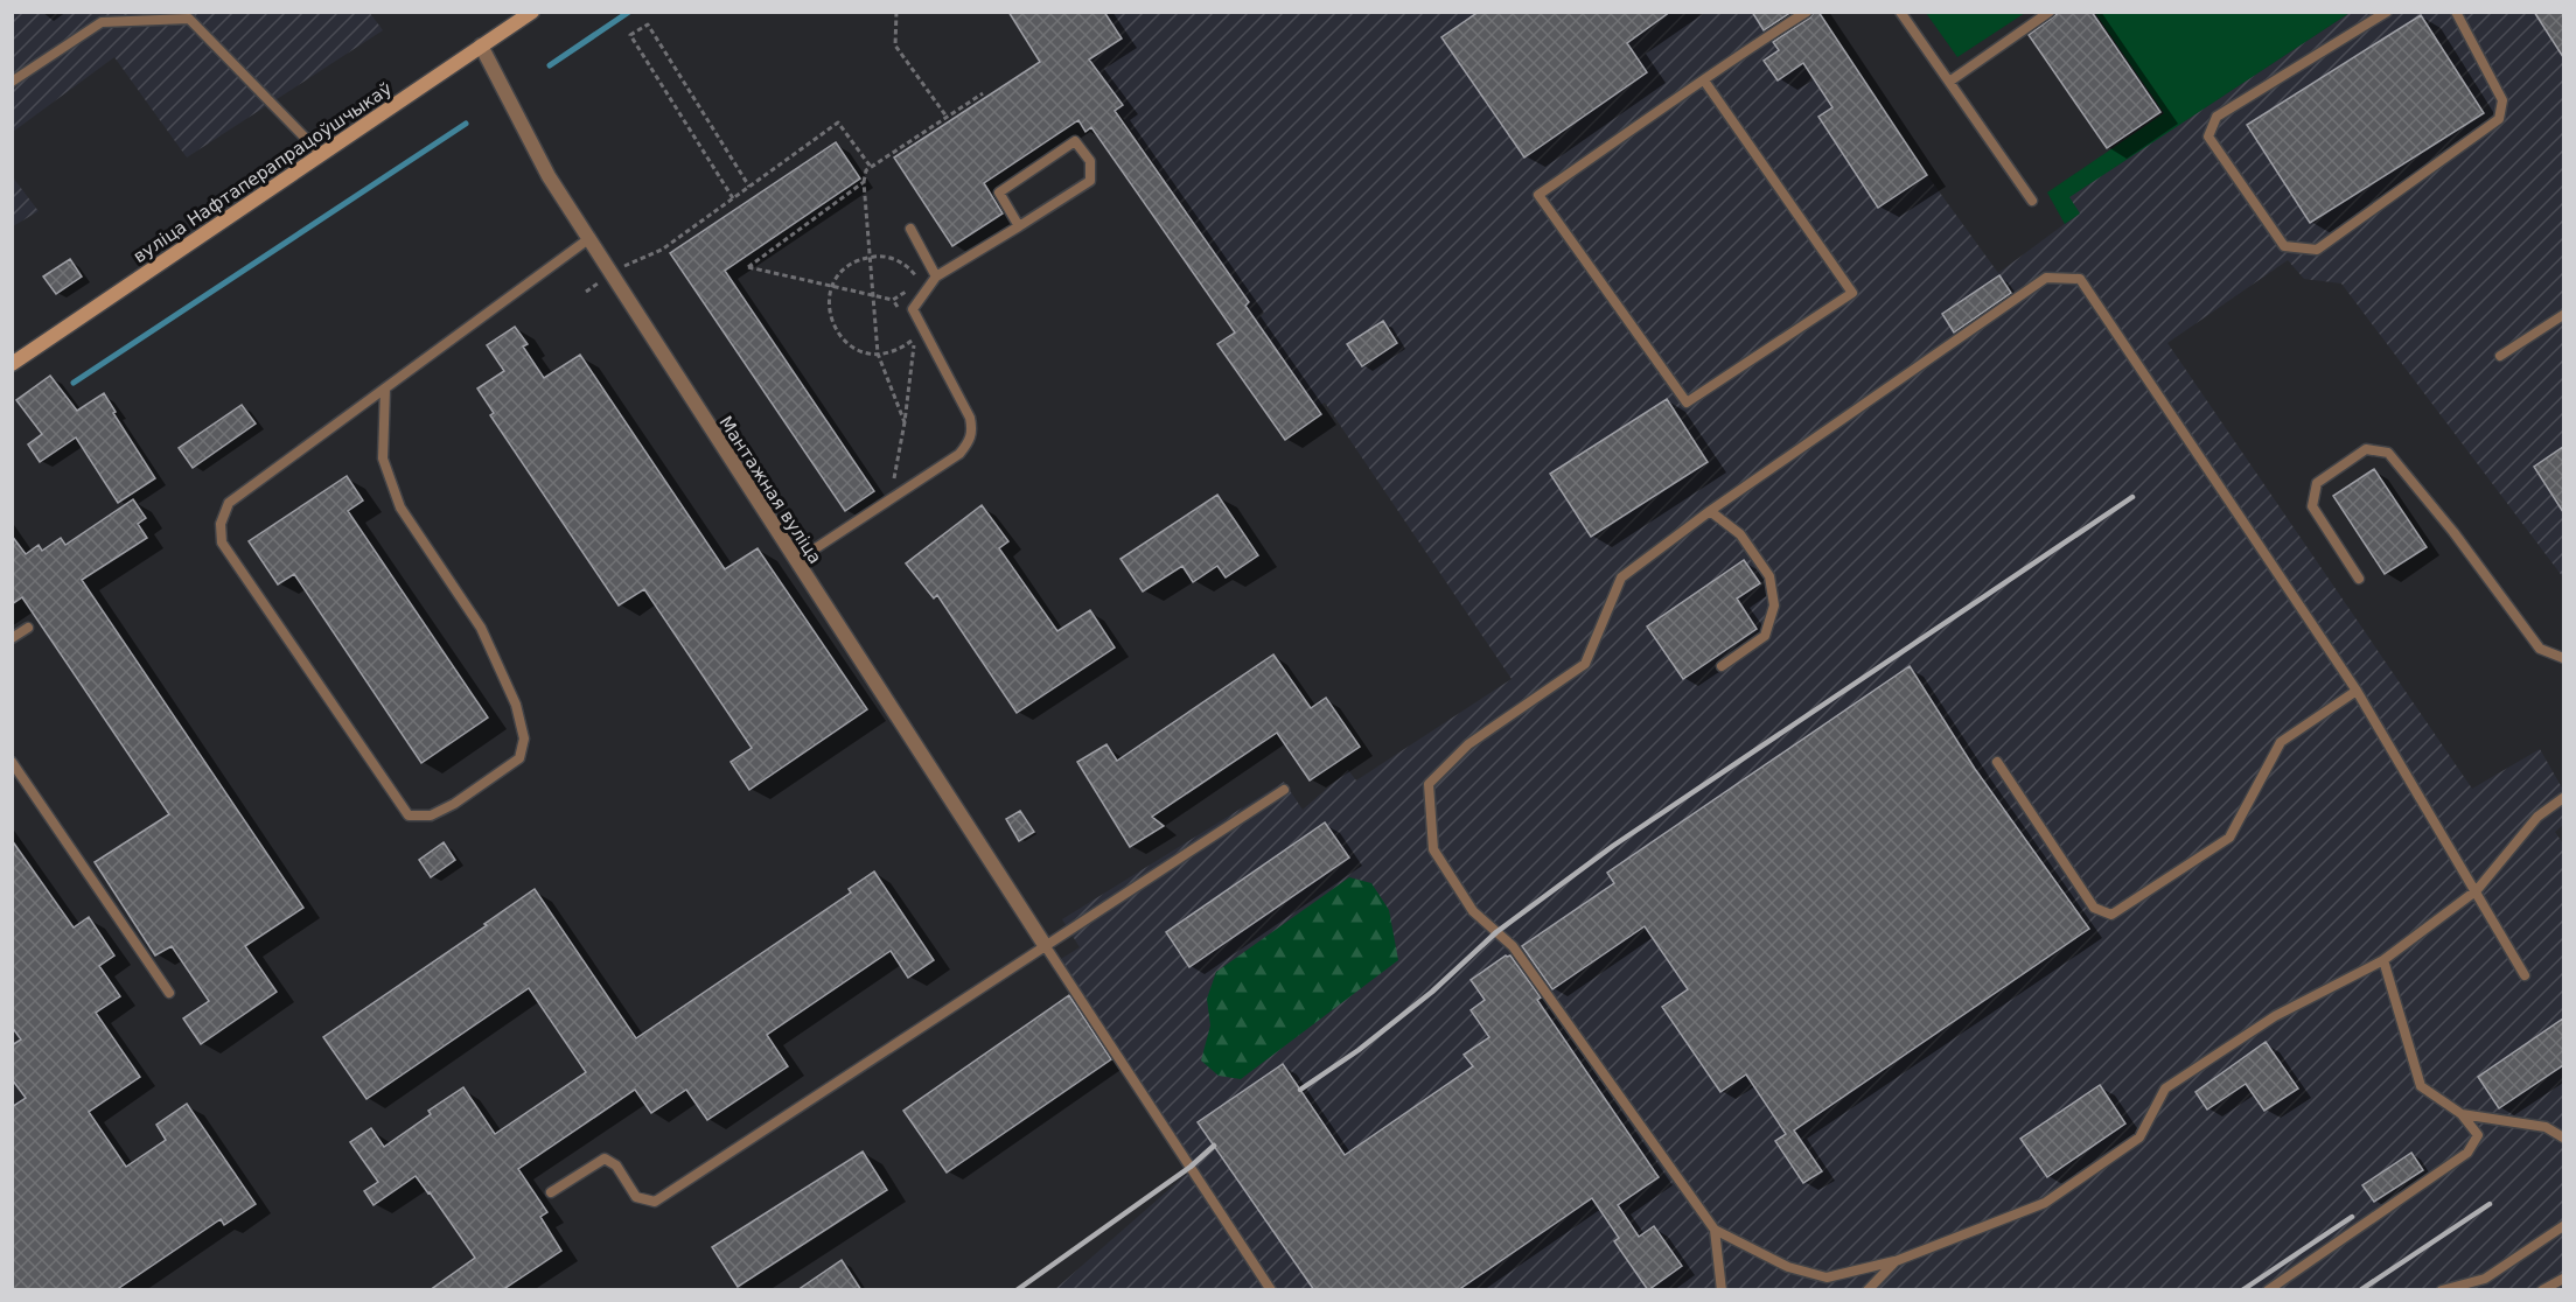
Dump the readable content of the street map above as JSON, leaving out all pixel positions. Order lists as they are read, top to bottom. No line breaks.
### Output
{"streets":{"main road":["вуліца Нафтаперапрацоўшчыкаў"],"street":["Мантажная вуліца"]},"crossings":[["вуліца Нафтаперапрацоўшчыкаў","Мантажная вуліца"]]}
